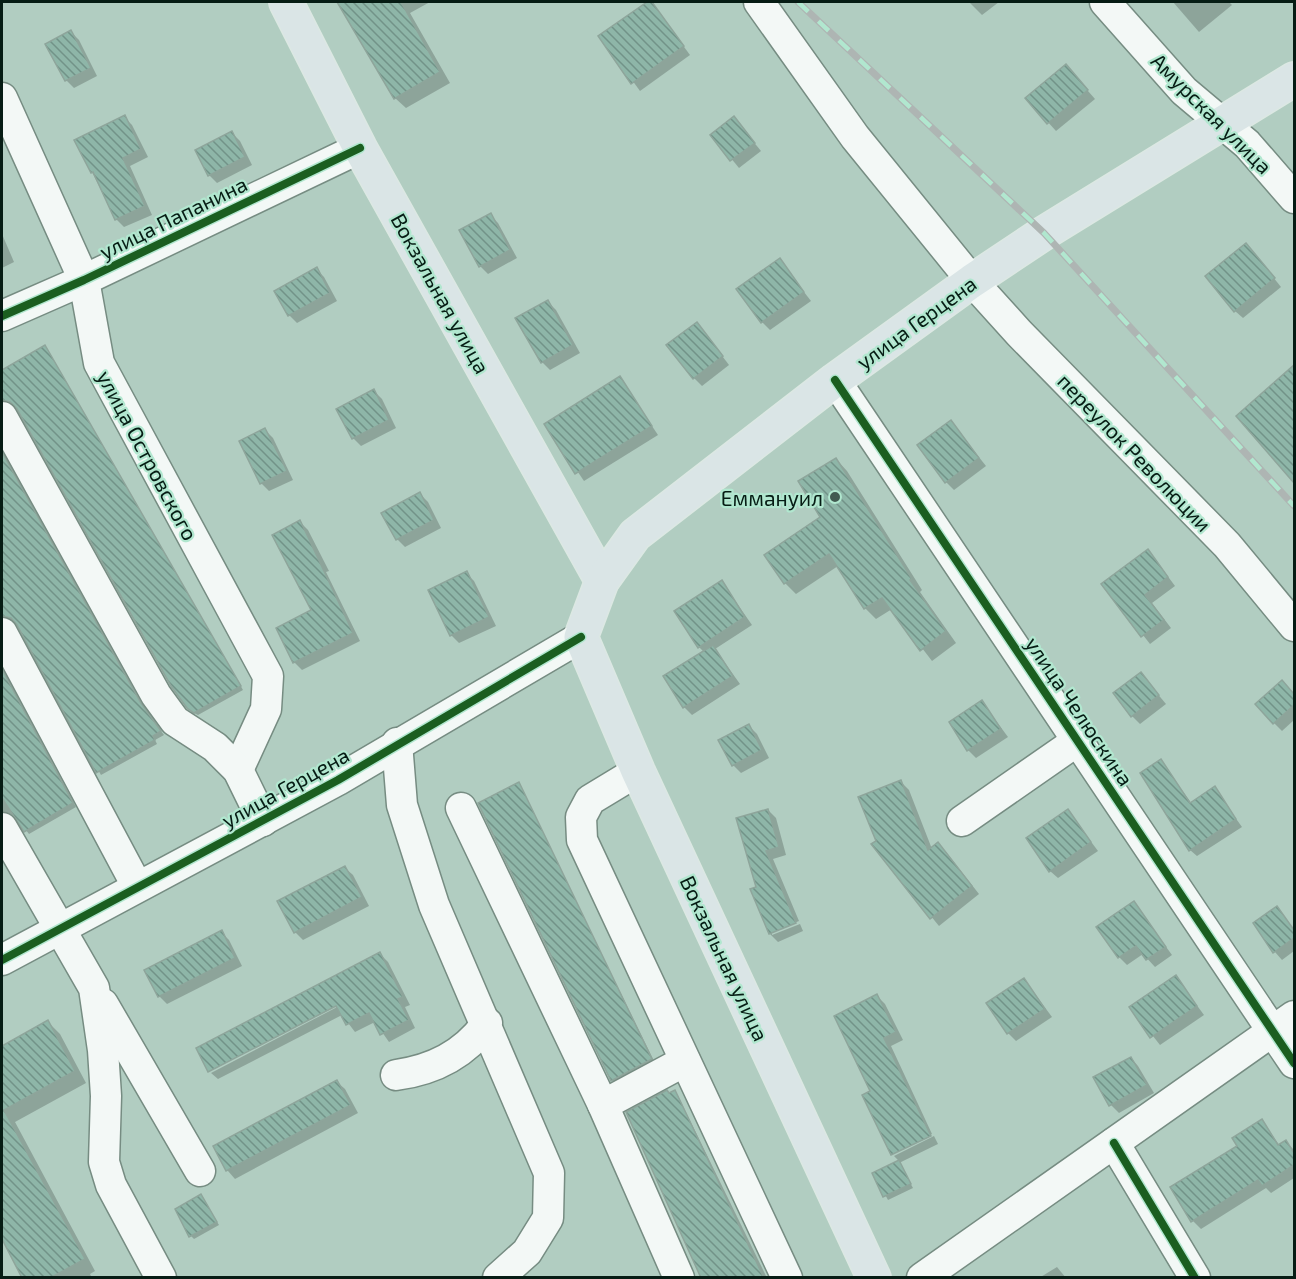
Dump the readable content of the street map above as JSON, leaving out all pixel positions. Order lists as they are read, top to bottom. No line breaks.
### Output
{"streets":{"main road":["Вокзальная улица","улица Герцена"],"street":["Амурская улица","улица Папанина","переулок Революции","улица Островского","улица Челюскина"]},"crossings":[["Амурская улица","улица Герцена"],["улица Папанина","Вокзальная улица"],["улица Папанина","улица Островского"],["Вокзальная улица","улица Герцена"],["улица Герцена","переулок Революции"],["улица Герцена","улица Челюскина"]],"places":["Еммануил"]}
